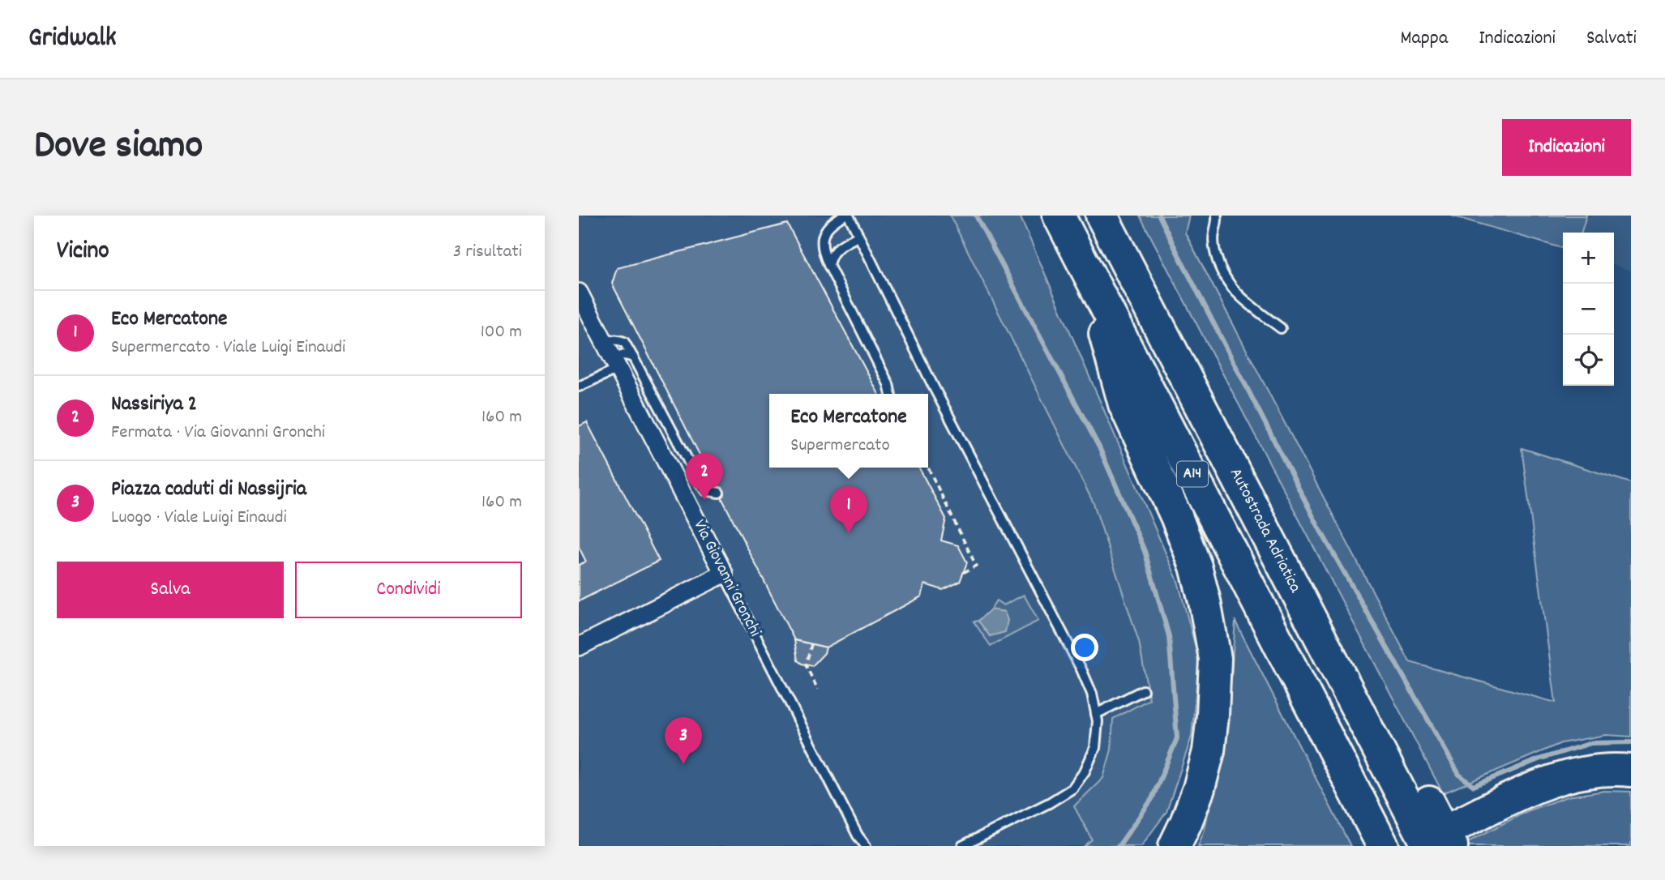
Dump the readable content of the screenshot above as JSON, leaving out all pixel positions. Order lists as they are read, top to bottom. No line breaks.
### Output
{"streets":{"highway":["A14","Autostrada Adriatica"],"street":["Via Giovanni Gronchi"]},"page":{"header":"Gridwalk","nav":["Mappa","Indicazioni","Salvati"],"title":"Dove siamo","buttons":["Indicazioni",["Salva","Condividi"]],"heading":["Vicino","3 risultati"],"map_buttons":["+","−"],"list":[{"mark":"1","name":"Eco Mercatone","note":"Supermercato · Viale Luigi Einaudi","value":"100 m"},{"mark":"2","name":"Nassiriya 2","note":"Fermata · Via Giovanni Gronchi","value":"160 m"},{"mark":"3","name":"Piazza caduti di Nassijria","note":"Luogo · Viale Luigi Einaudi","value":"160 m"}],"popup":["Eco Mercatone","Supermercato"],"pins":["2","1","3"]}}
